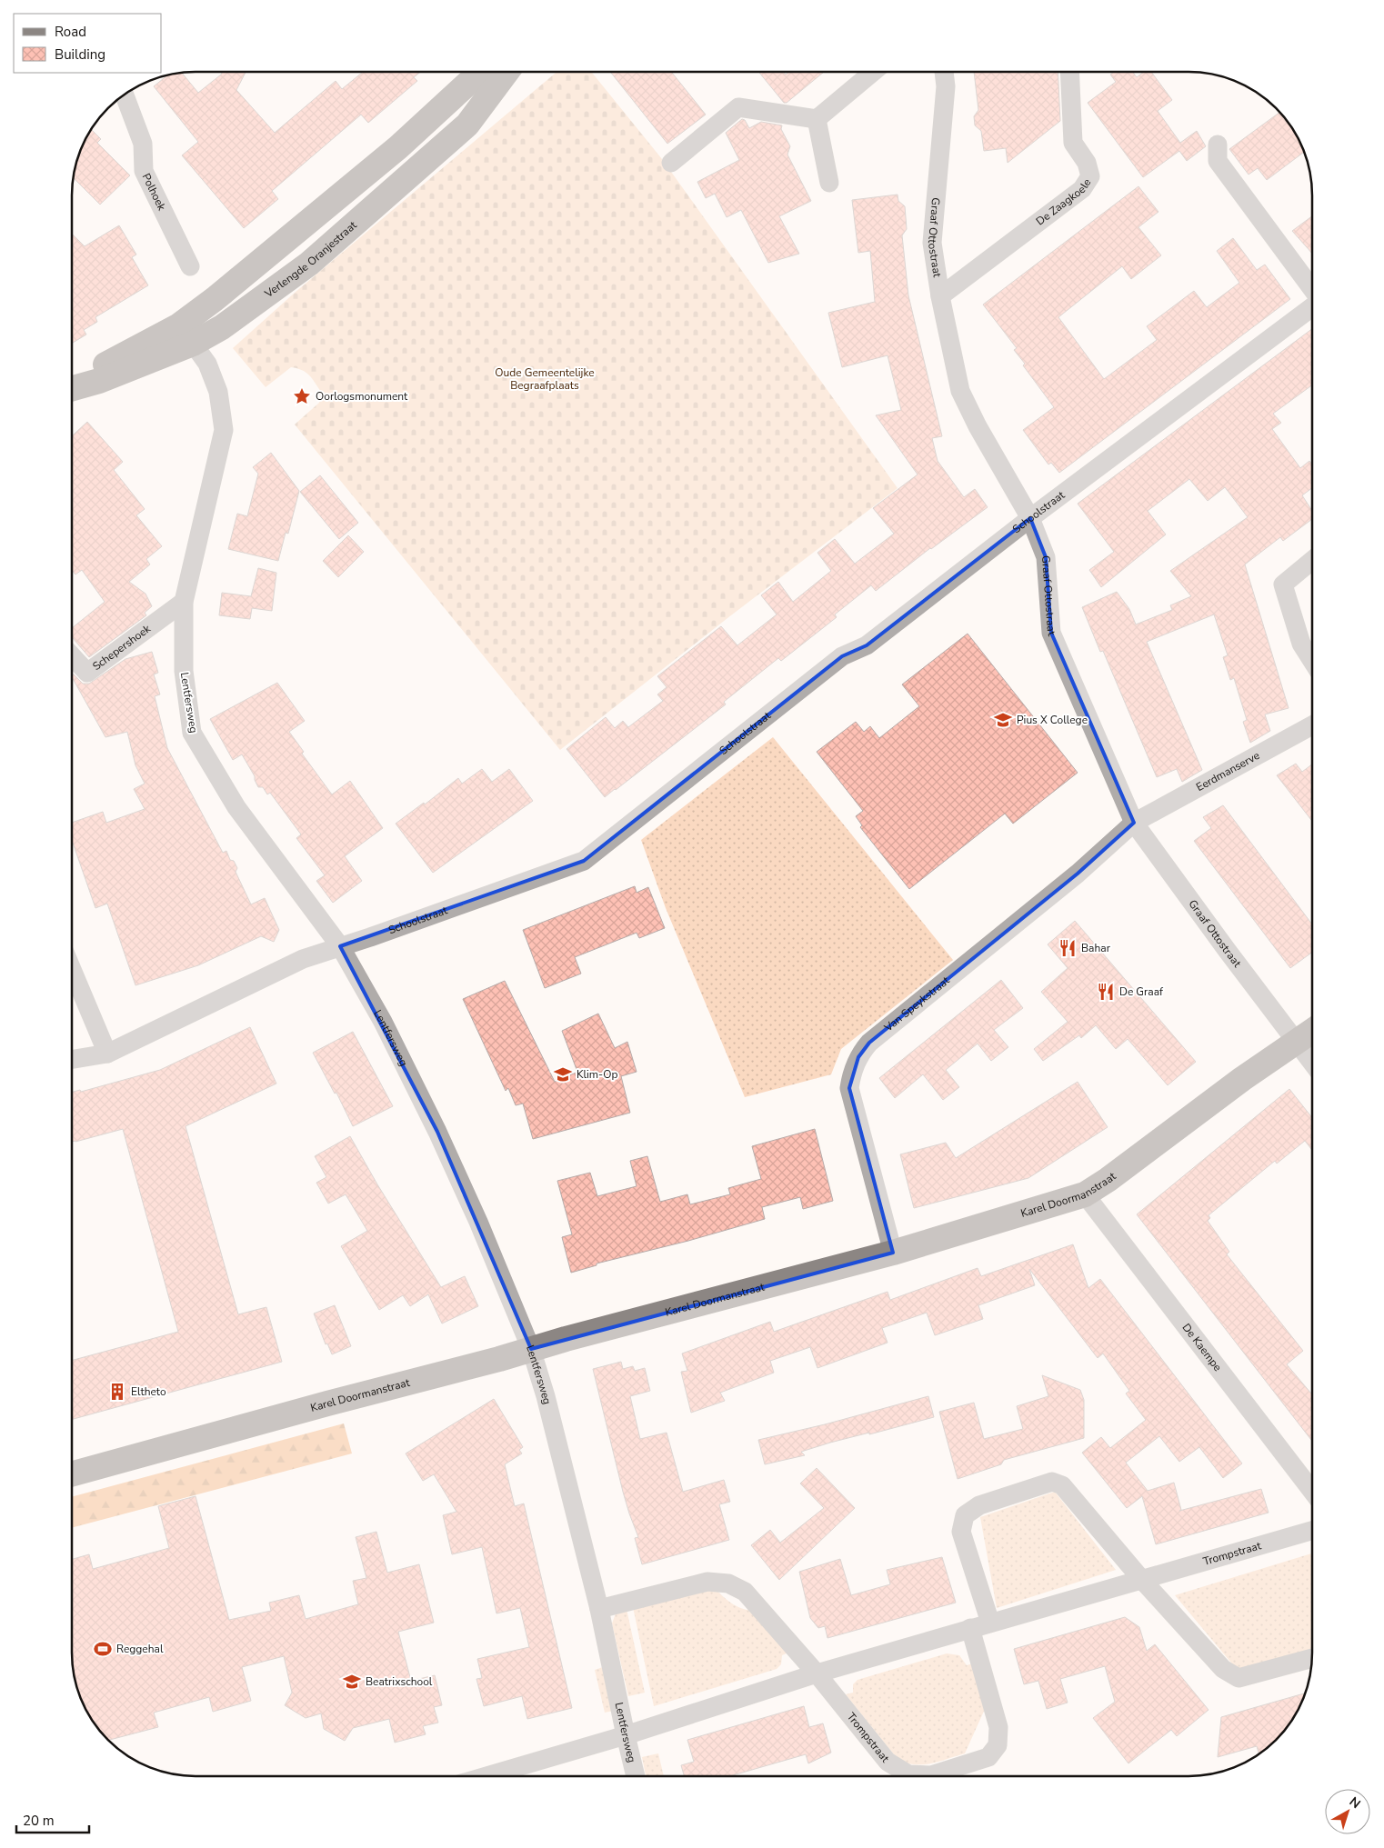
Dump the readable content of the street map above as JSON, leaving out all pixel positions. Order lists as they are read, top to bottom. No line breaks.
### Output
{"streets":{"main road":["Verlengde Oranjestraat","Karel Doormanstraat"],"street":["Polhoek","De Zaagkoele","Graaf Ottostraat","Schoolstraat","Schepershoek","Lentfersweg","Eerdmanserve","Van Speykstraat","De Kaempe","Trompstraat"]},"crossings":[["De Zaagkoele","Graaf Ottostraat"],["Graaf Ottostraat","Schoolstraat"],["Graaf Ottostraat","Eerdmanserve"],["Graaf Ottostraat","Van Speykstraat"],["Graaf Ottostraat","Karel Doormanstraat"],["Verlengde Oranjestraat","Lentfersweg"],["Schoolstraat","Lentfersweg"],["Schepershoek","Lentfersweg"],["Lentfersweg","Karel Doormanstraat"],["Lentfersweg","Trompstraat"],["Eerdmanserve","Van Speykstraat"],["Van Speykstraat","Karel Doormanstraat"],["Karel Doormanstraat","De Kaempe"]],"parks":["Oude Gemeentelijke Begraafplaats"],"places":{"place":["Oorlogsmonument"],"school or university":["Pius X College","Klim-Op","Beatrixschool"],"restaurant":["Bahar","De Graaf"],"building":["Eltheto"],"sports":["Reggehal"]},"legend":["Road","Building"],"scale_bar":"20 m","north":"top right"}
